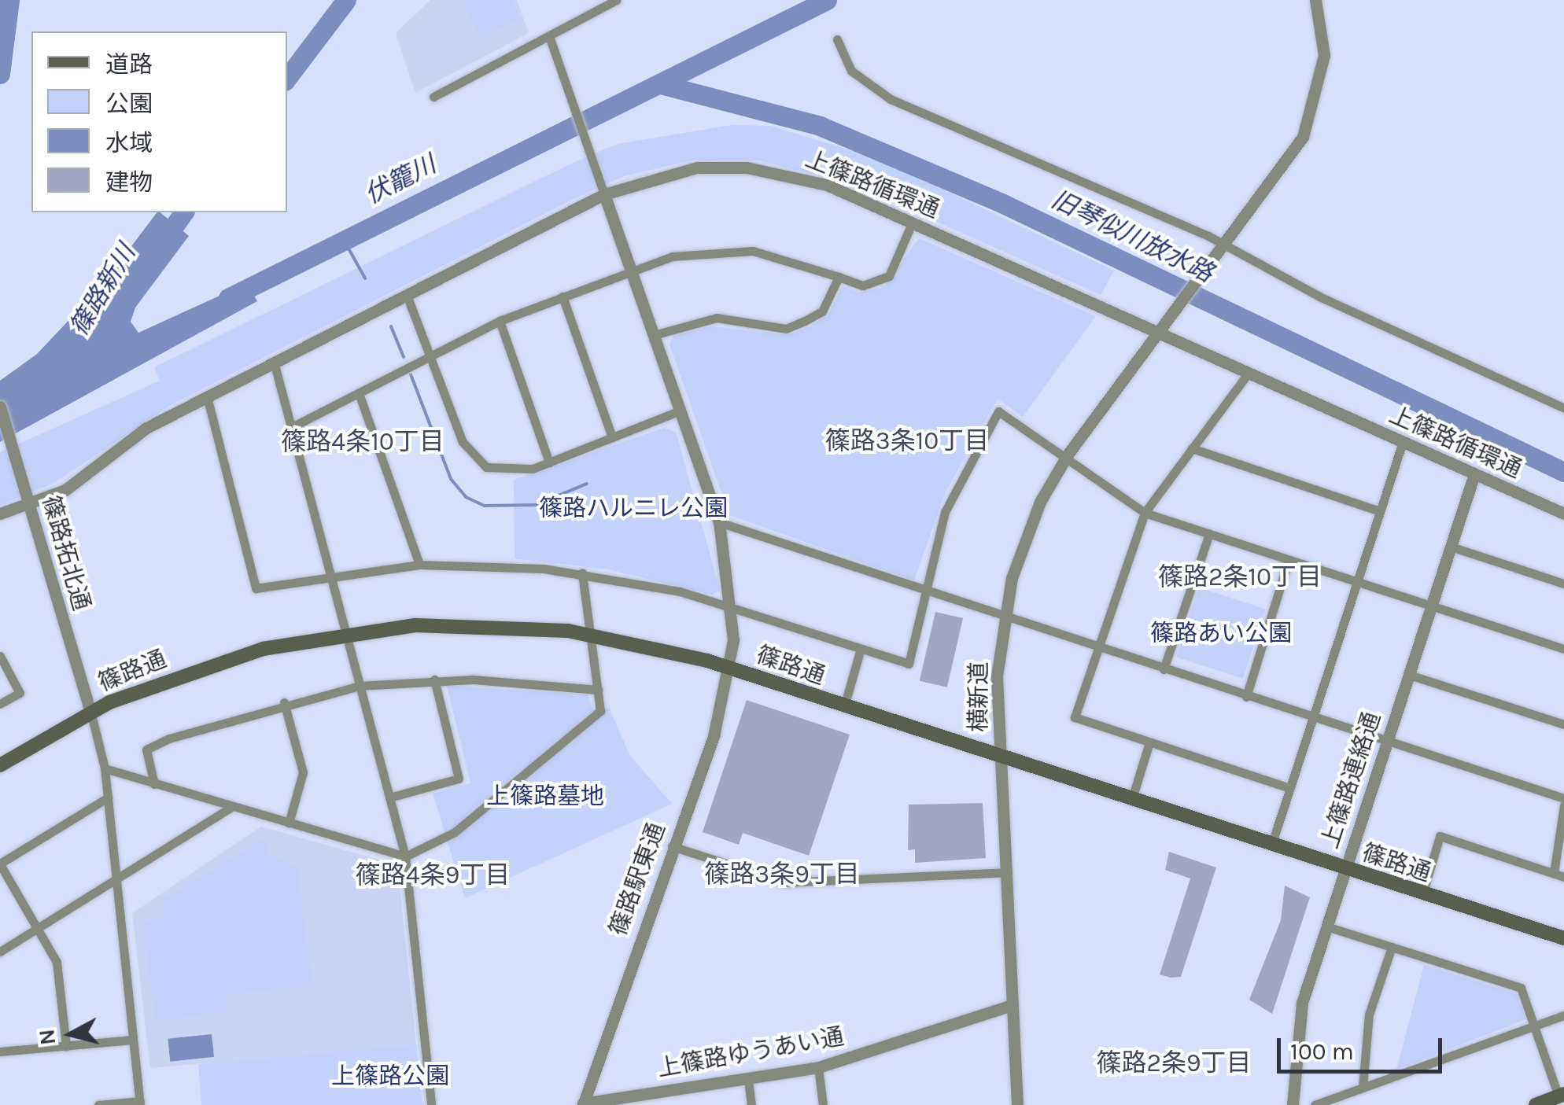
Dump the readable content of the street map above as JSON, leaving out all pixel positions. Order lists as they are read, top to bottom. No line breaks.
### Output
{"streets":{"main road":["篠路通"],"street":["上篠路循環通","篠路拓北通","横新道","上篠路連絡通","篠路駅東通","上篠路ゆうあい通"]},"crossings":[["上篠路循環通","篠路拓北通"],["上篠路循環通","横新道"],["上篠路循環通","上篠路連絡通"],["篠路拓北通","篠路通"],["篠路通","横新道"],["篠路通","上篠路連絡通"],["篠路通","篠路駅東通"],["横新道","上篠路ゆうあい通"],["篠路駅東通","上篠路ゆうあい通"]],"districts":["篠路3条10丁目","篠路4条10丁目","篠路2条10丁目","篠路3条9丁目","篠路4条9丁目","篠路2条9丁目"],"water":["伏籠川","旧琴似川放水路","篠路新川"],"parks":["篠路ハルニレ公園","篠路あい公園","上篠路墓地","上篠路公園"],"legend":["道路","公園","水域","建物"],"scale_bar":"100 m","north":"left"}
